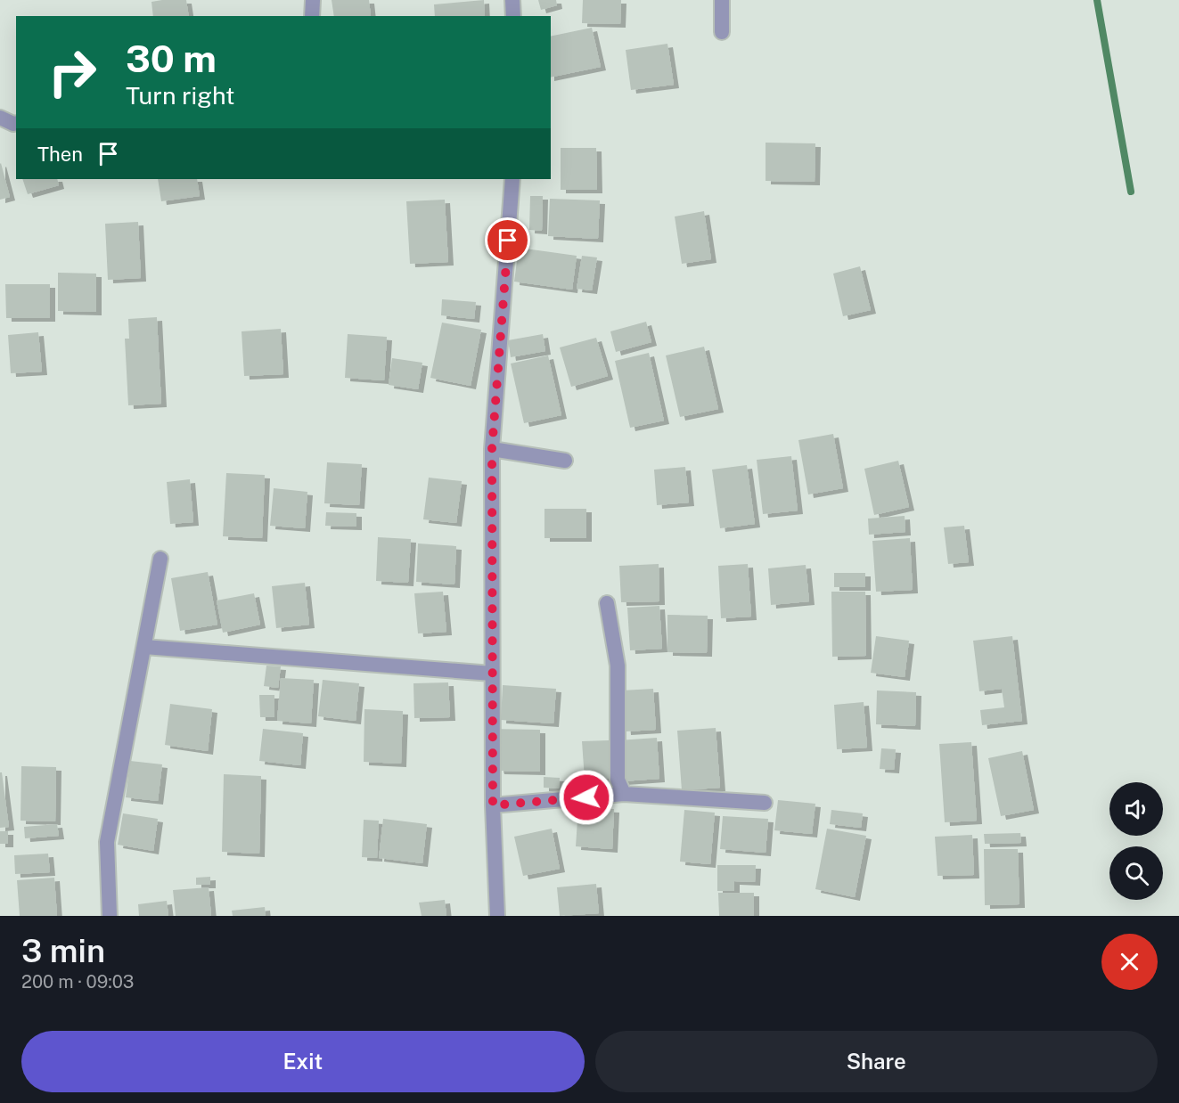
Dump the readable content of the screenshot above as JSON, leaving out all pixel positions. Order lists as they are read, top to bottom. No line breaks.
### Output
{"page":{"turn":["30 m","Turn right"],"then":"Then","heading":["3 min","200 m · 09:03"],"buttons":["Exit","Share"]}}
